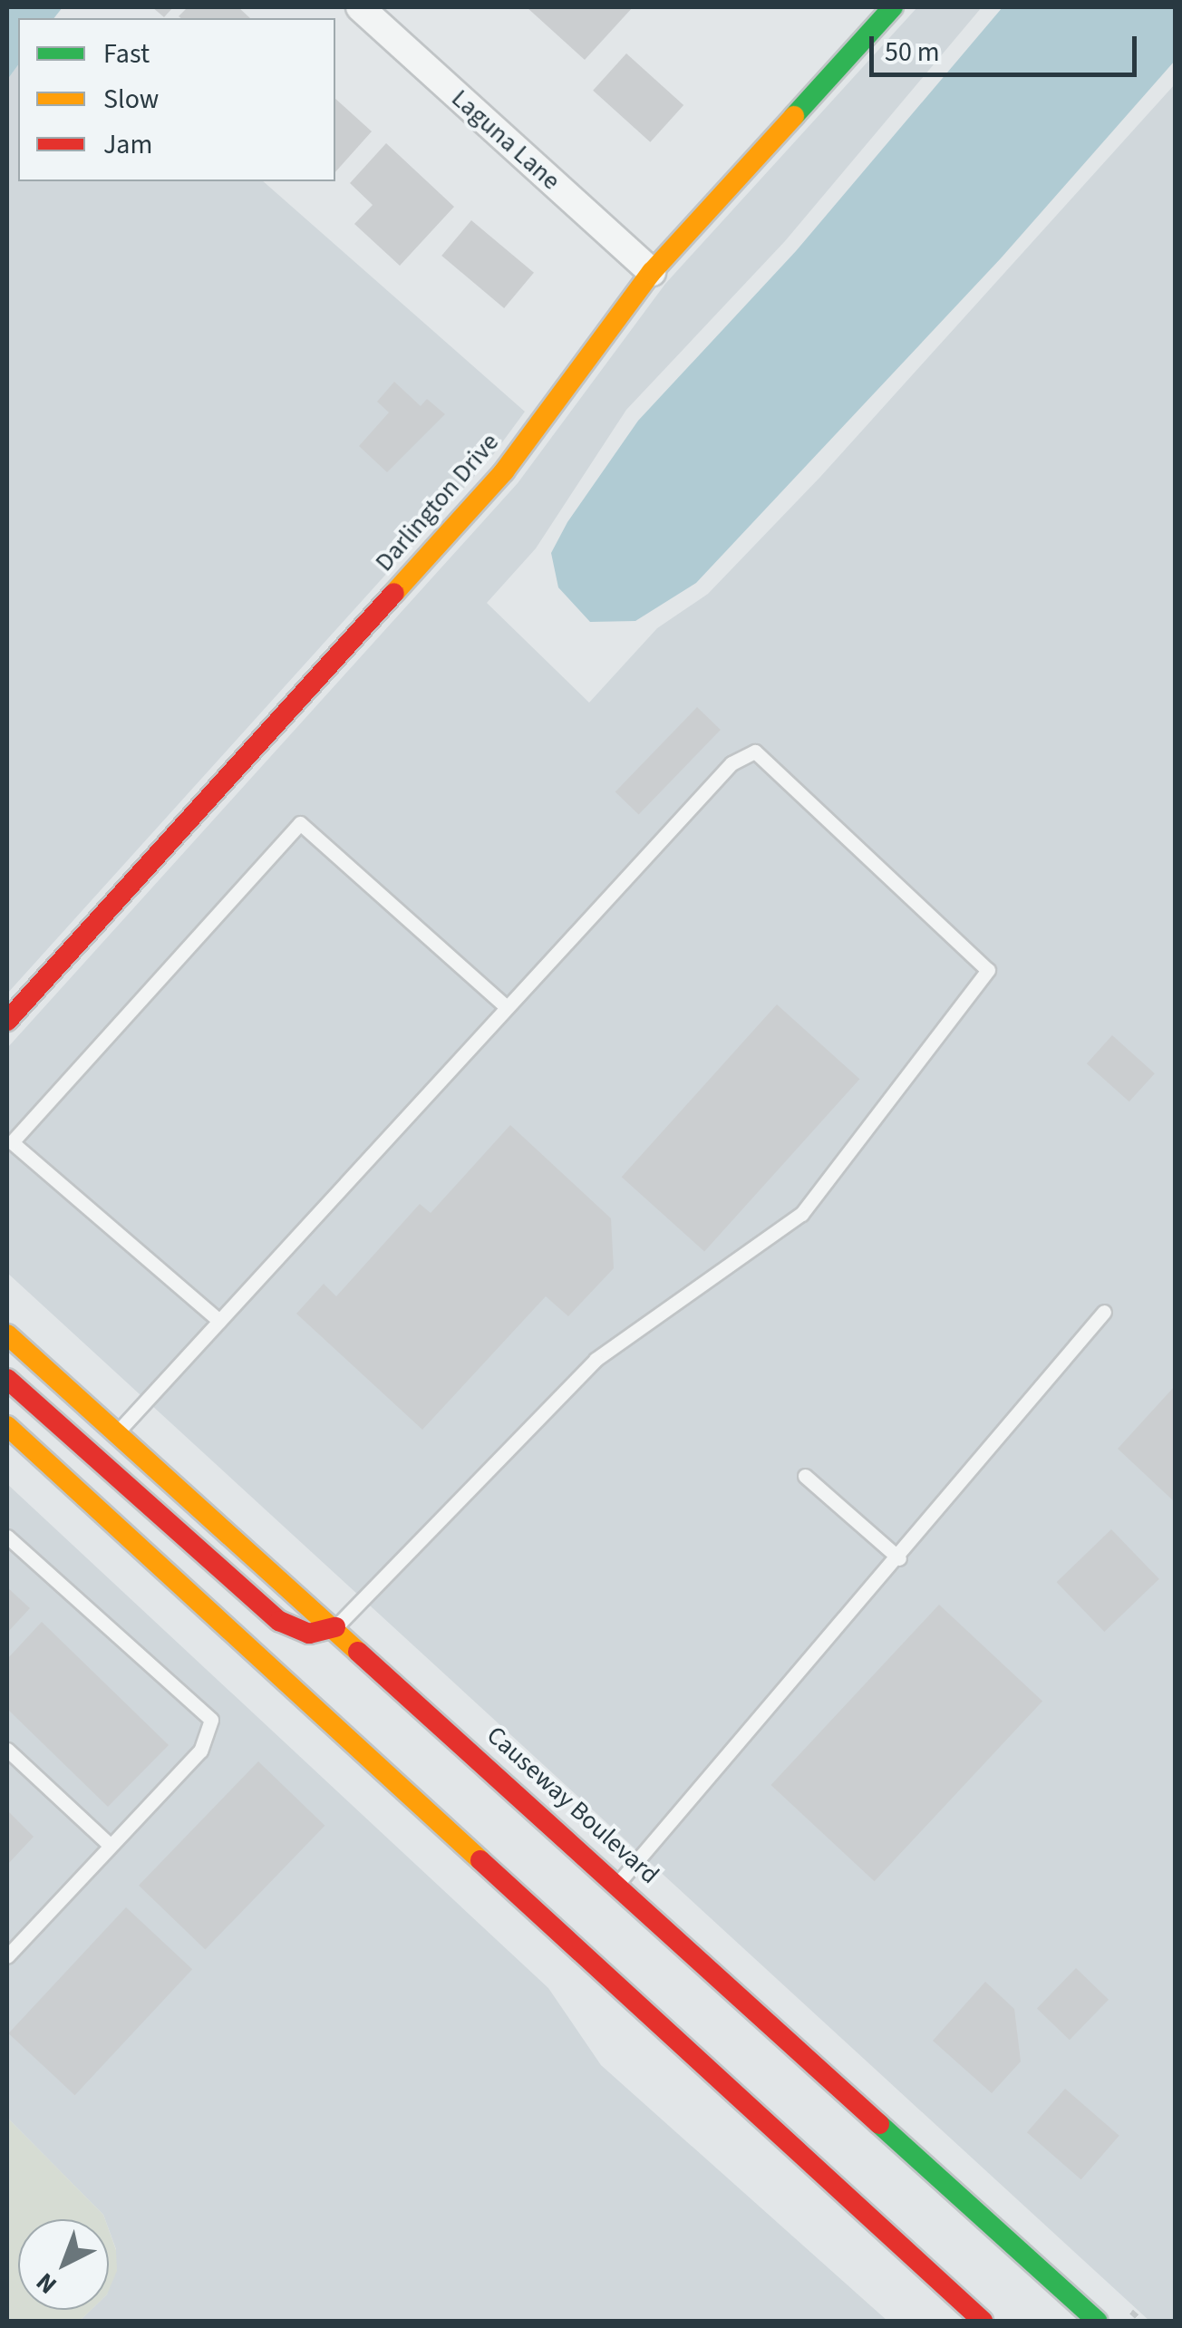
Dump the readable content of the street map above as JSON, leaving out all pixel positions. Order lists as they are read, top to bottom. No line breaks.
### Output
{"streets":{"main road":["Darlington Drive","Causeway Boulevard"],"street":["Laguna Lane"]},"crossings":[["Laguna Lane","Darlington Drive"]],"legend":["Fast","Slow","Jam"],"scale_bar":"50 m","north":"bottom left"}
